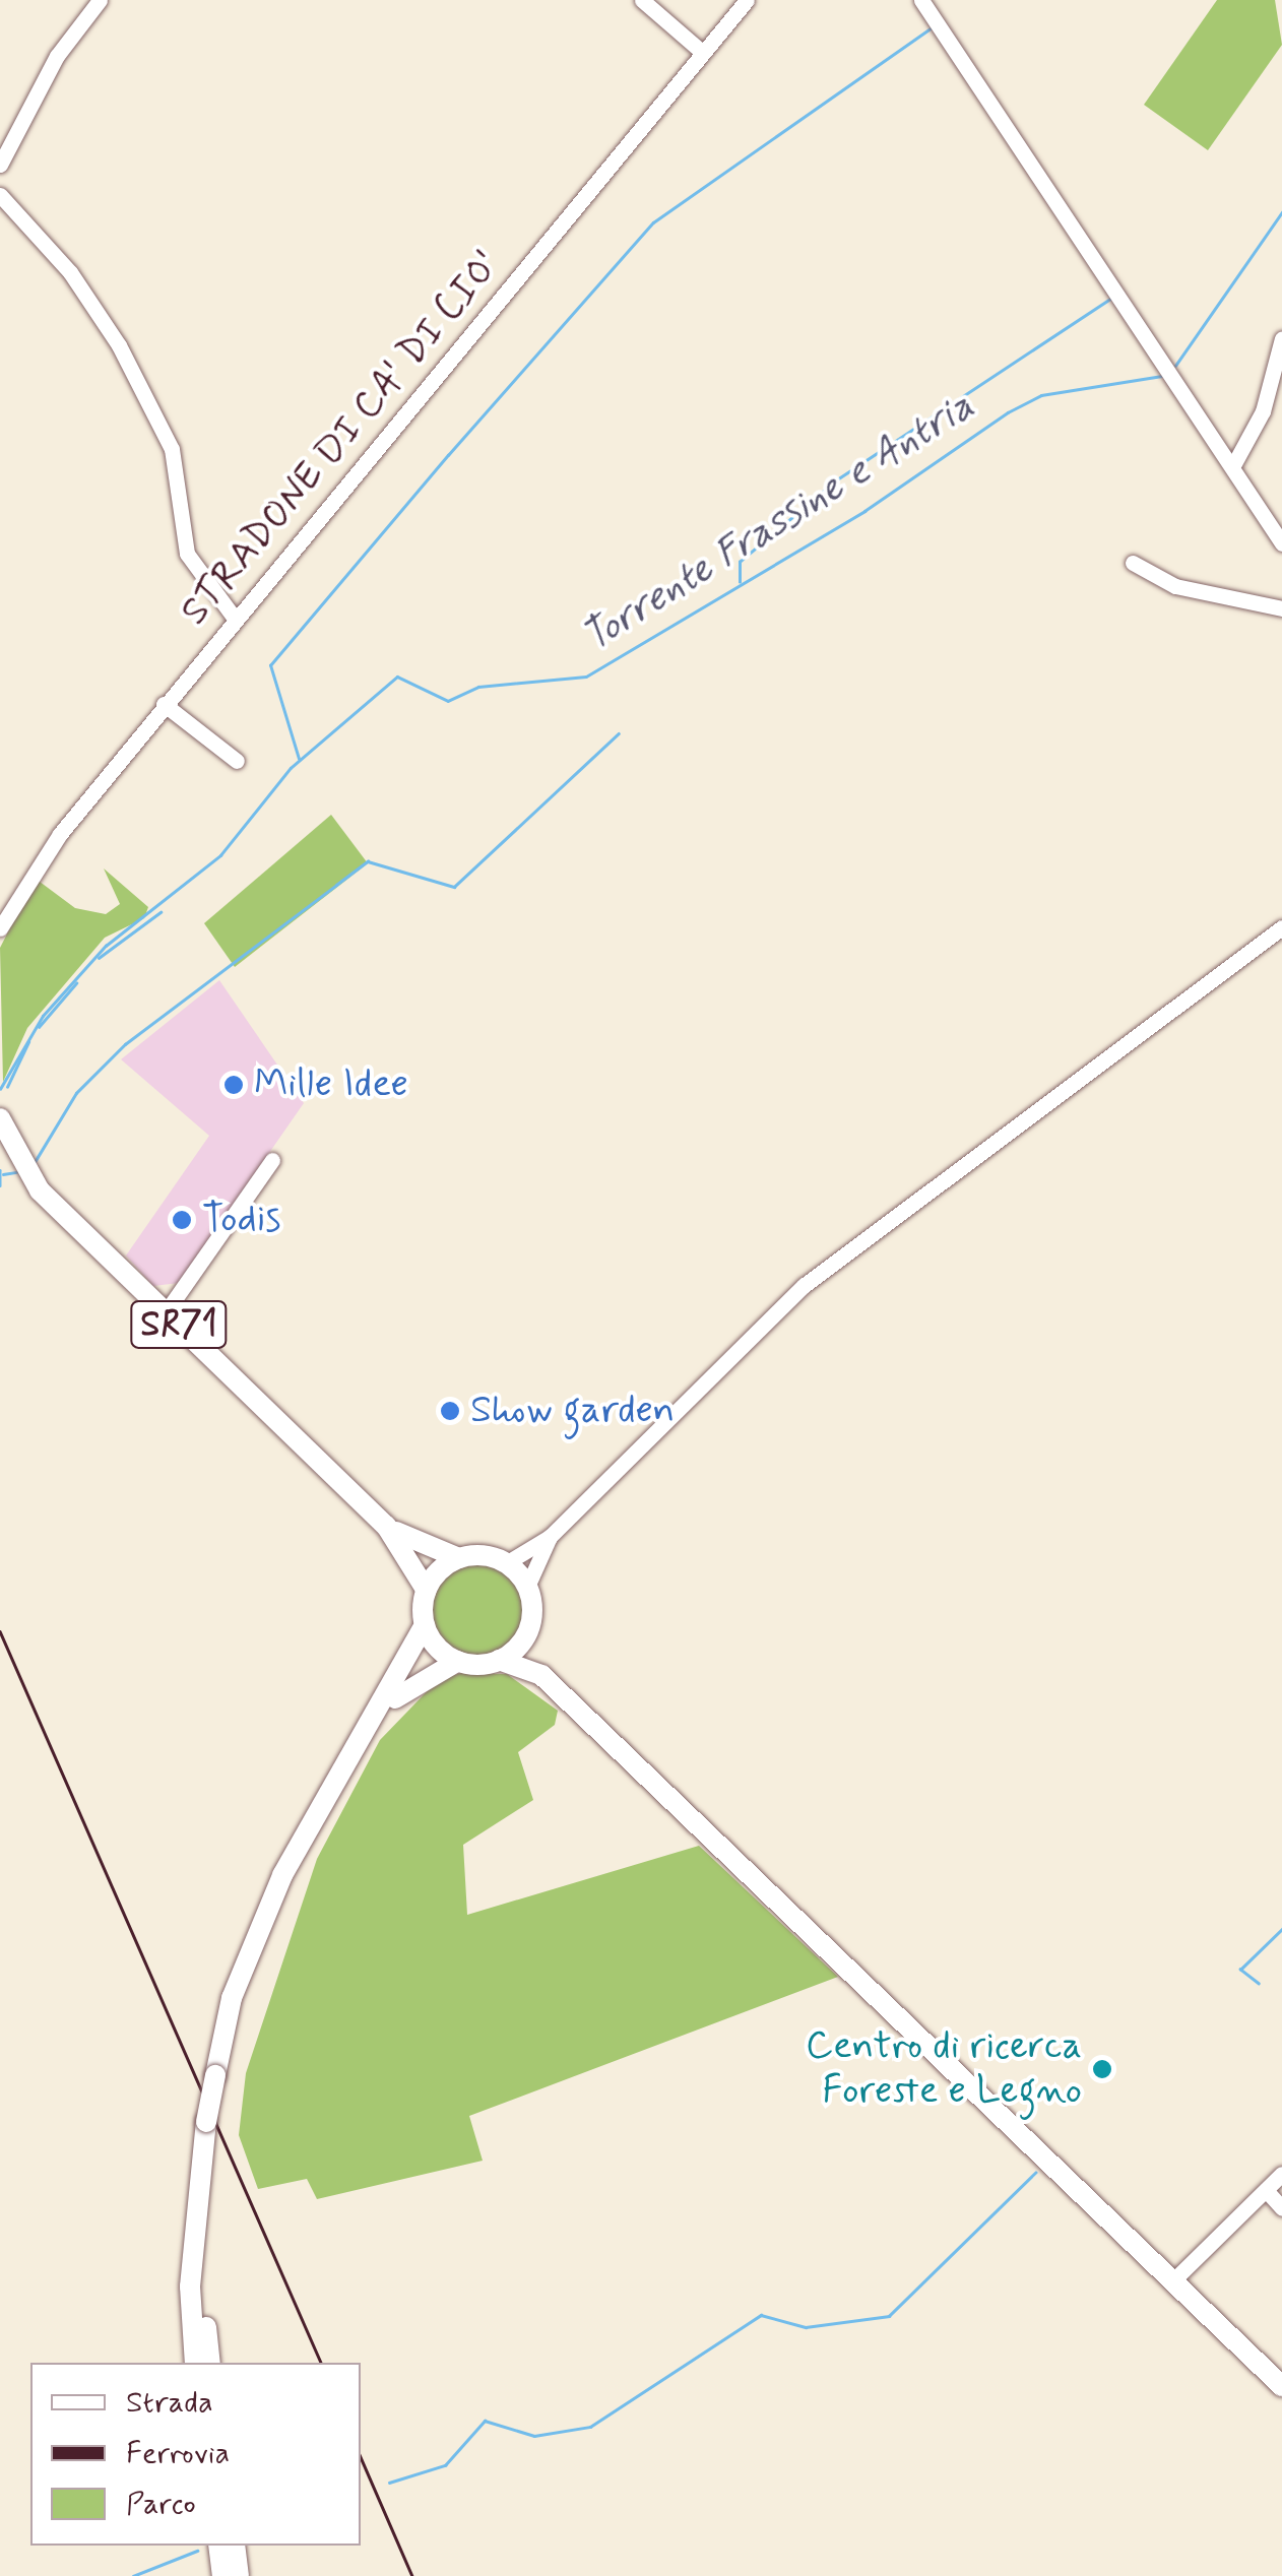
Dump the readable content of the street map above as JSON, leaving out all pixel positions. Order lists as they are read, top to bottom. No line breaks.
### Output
{"streets":{"main road":["SR71"],"street":["STRADONE DI CA' DI CIO'"]},"water":["Torrente Frassine e Antria"],"places":["Mille Idee","Todis","Show garden","Centro di ricerca Foreste e Legno"],"legend":["Strada","Ferrovia","Parco"]}
